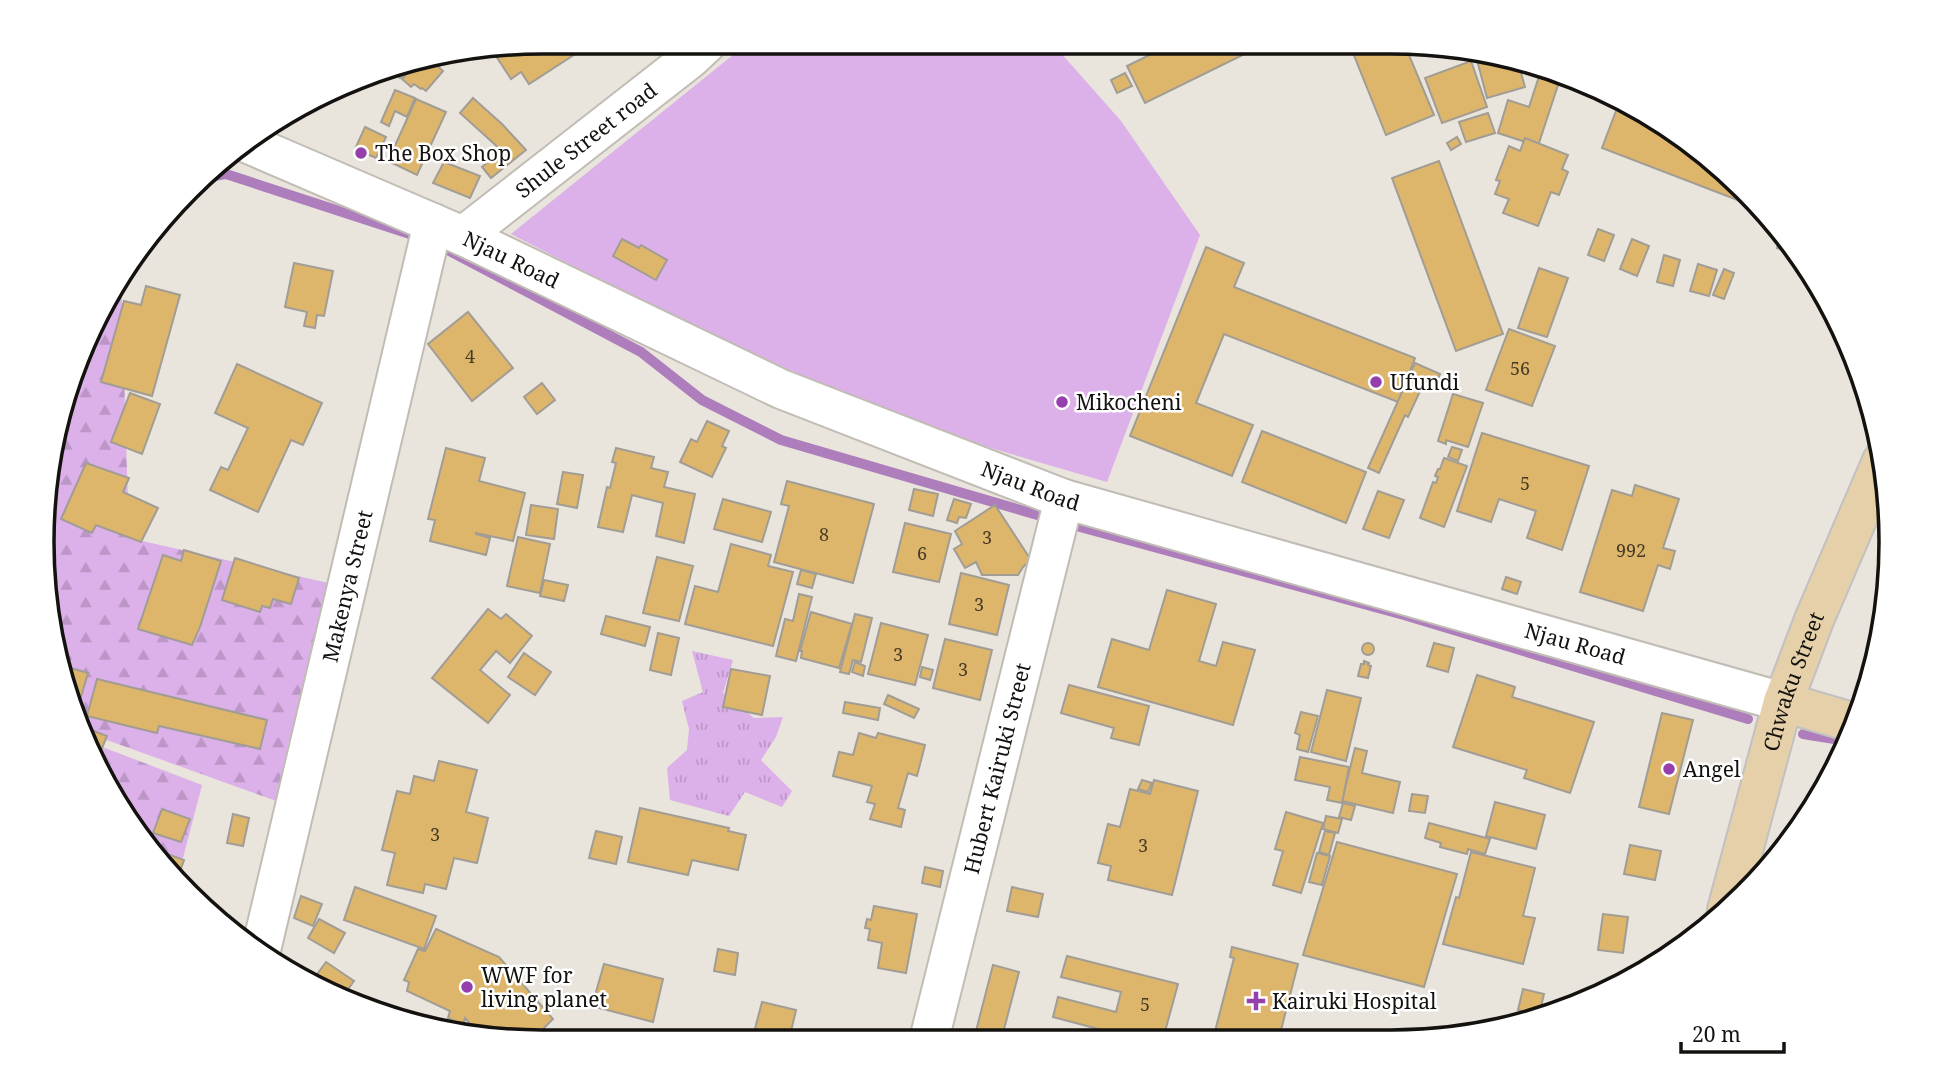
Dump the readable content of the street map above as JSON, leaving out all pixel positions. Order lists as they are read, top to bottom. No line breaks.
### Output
{"streets":{"main road":["Njau Road","Chwaku Street"],"street":["Shule Street road","Makenya Street","Hubert Kairuki Street"]},"crossings":[["Shule Street road","Njau Road"],["Shule Street road","Makenya Street"],["Njau Road","Makenya Street"],["Njau Road","Chwaku Street"],["Njau Road","Hubert Kairuki Street"]],"places":{"other":["The Box Shop","Ufundi","Mikocheni","Angel","WWF for living planet"],"health":["Kairuki Hospital"]},"house_numbers":["4","56","5","8","3","992","6","3","3","3","3","3","5"],"scale_bar":"20 m"}
